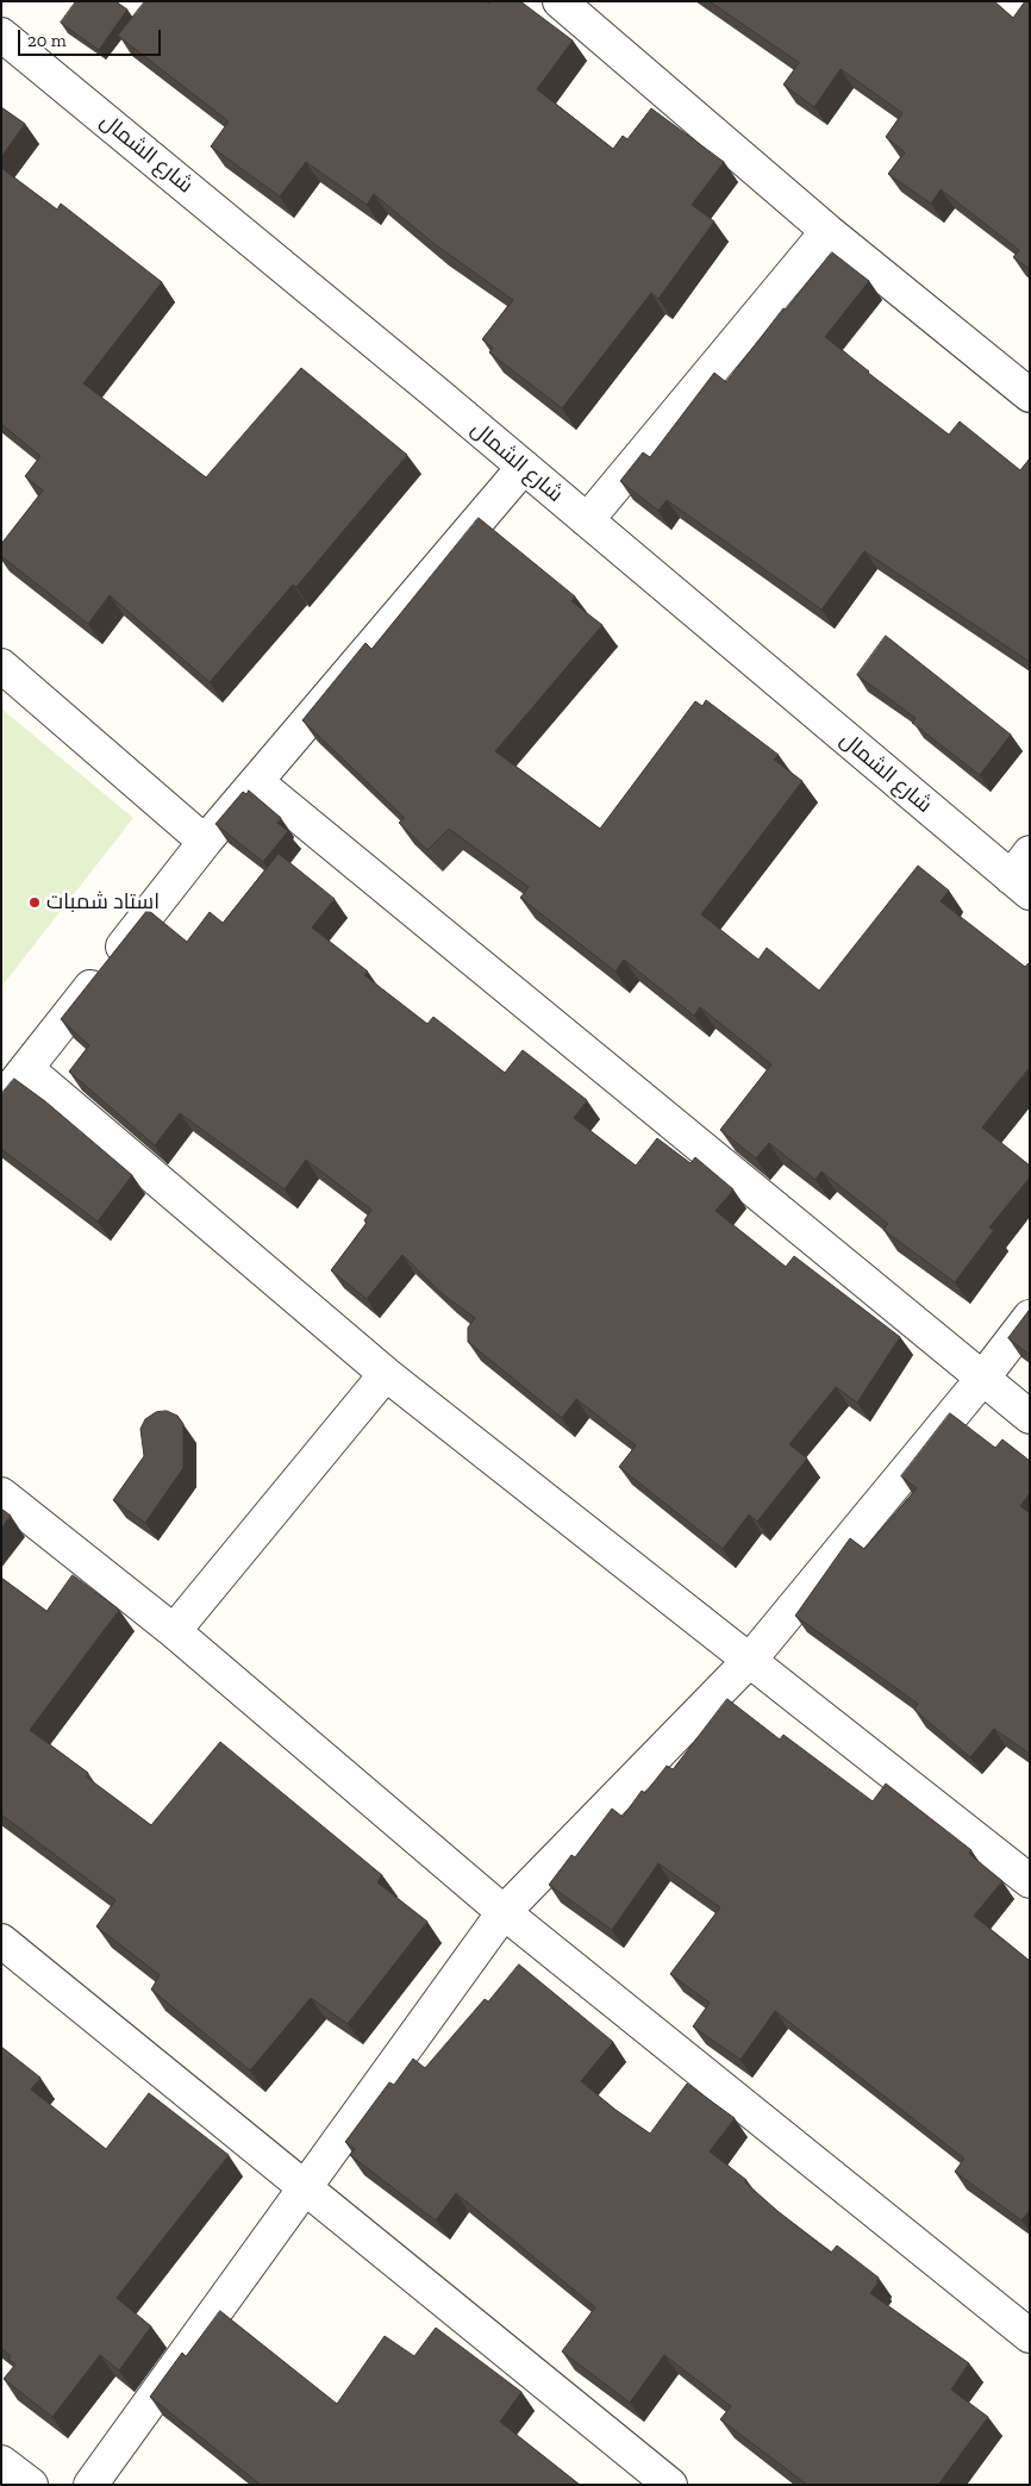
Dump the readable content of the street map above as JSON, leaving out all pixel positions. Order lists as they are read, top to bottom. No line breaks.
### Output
{"streets":{"street":["شارع الشمال"]},"places":["استاد شمبات"],"scale_bar":"20 m"}
